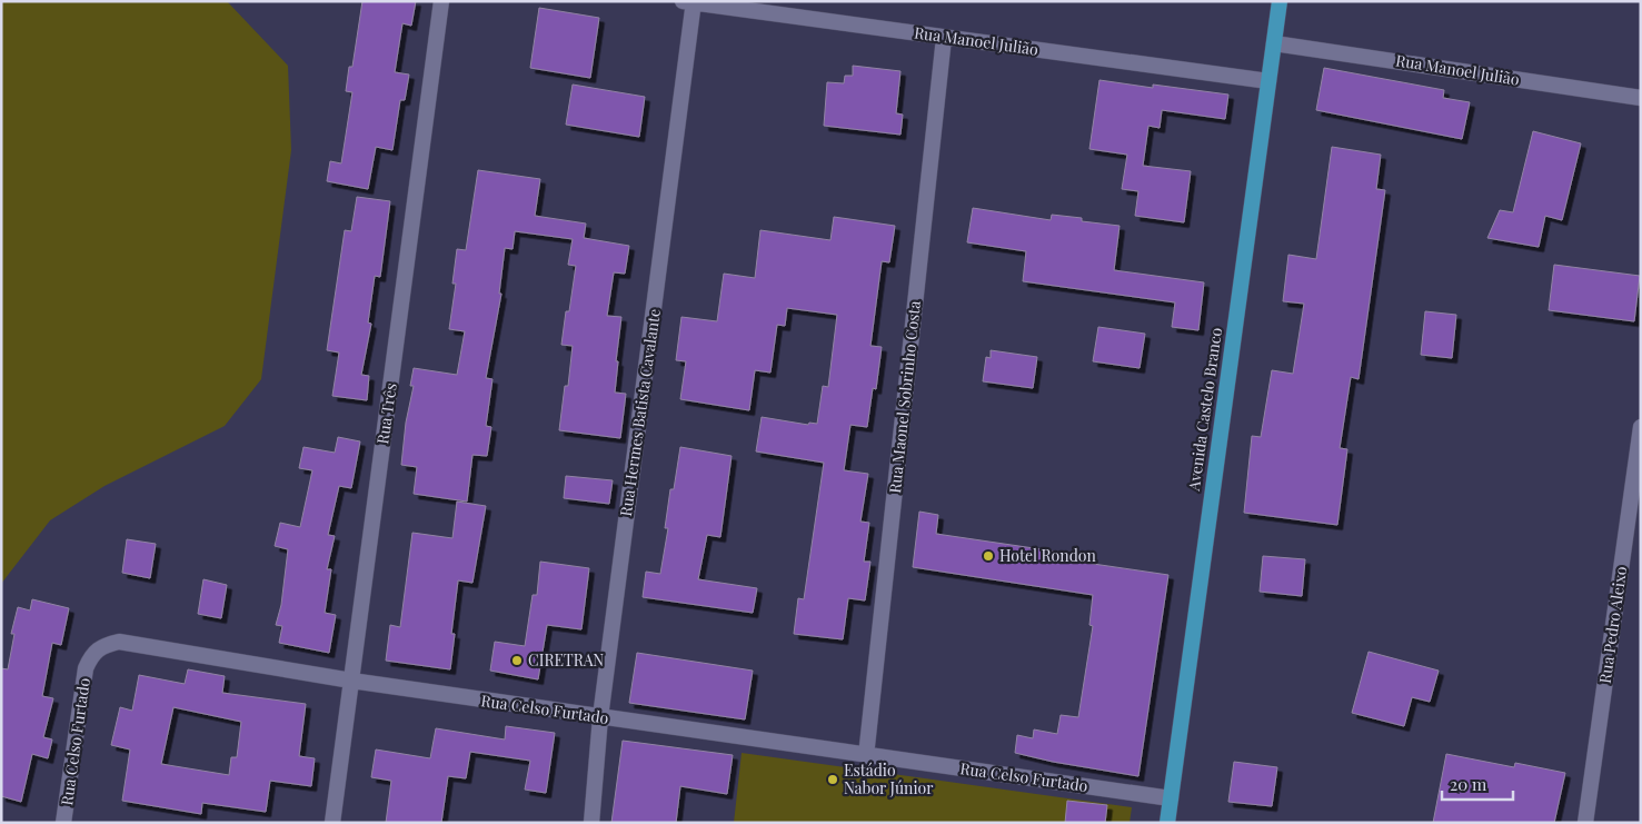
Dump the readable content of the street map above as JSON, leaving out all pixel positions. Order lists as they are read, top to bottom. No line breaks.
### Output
{"streets":{"highway":["Avenida Castelo Branco"],"street":["Rua Manoel Julião","Rua Maonel Sobrinho Costa","Rua Hermes Batista Cavalante","Rua Três","Rua Pedro Aleixo","Rua Celso Furtado"]},"crossings":[["Rua Manoel Julião","Rua Maonel Sobrinho Costa"],["Rua Manoel Julião","Avenida Castelo Branco"],["Rua Manoel Julião","Rua Hermes Batista Cavalante"],["Rua Maonel Sobrinho Costa","Rua Celso Furtado"],["Avenida Castelo Branco","Rua Celso Furtado"],["Rua Hermes Batista Cavalante","Rua Celso Furtado"],["Rua Três","Rua Celso Furtado"]],"places":["Hotel Rondon","CIRETRAN","Estádio Nabor Júnior"],"scale_bar":"20 m"}
